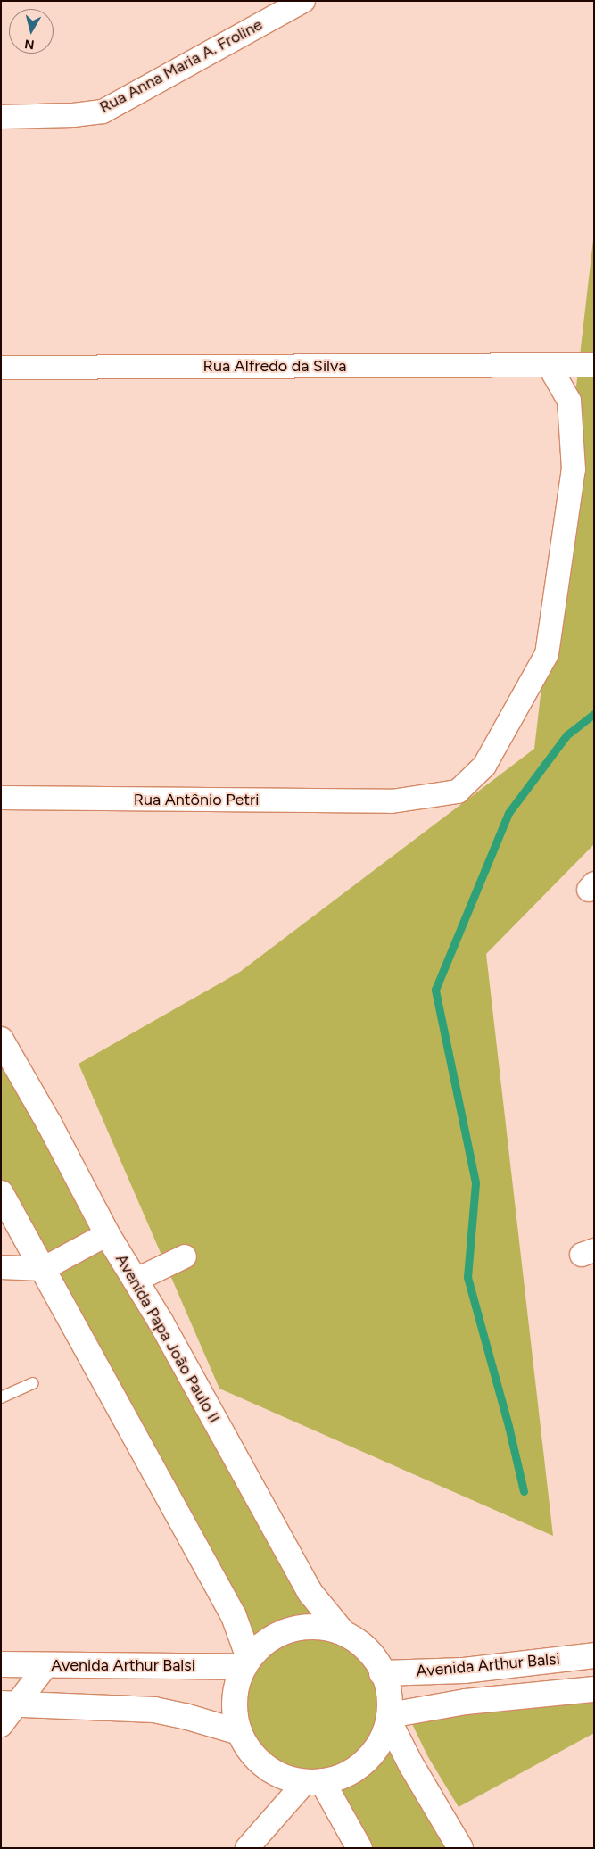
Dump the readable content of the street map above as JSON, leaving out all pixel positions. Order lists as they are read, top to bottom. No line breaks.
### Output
{"streets":{"main road":["Avenida Papa João Paulo II","Avenida Arthur Balsi"],"street":["Rua Anna Maria A. Froline","Rua Alfredo da Silva","Rua Antônio Petri"]},"crossings":[["Rua Alfredo da Silva","Rua Antônio Petri"],["Avenida Papa João Paulo II","Avenida Arthur Balsi"]],"north":"bottom"}
